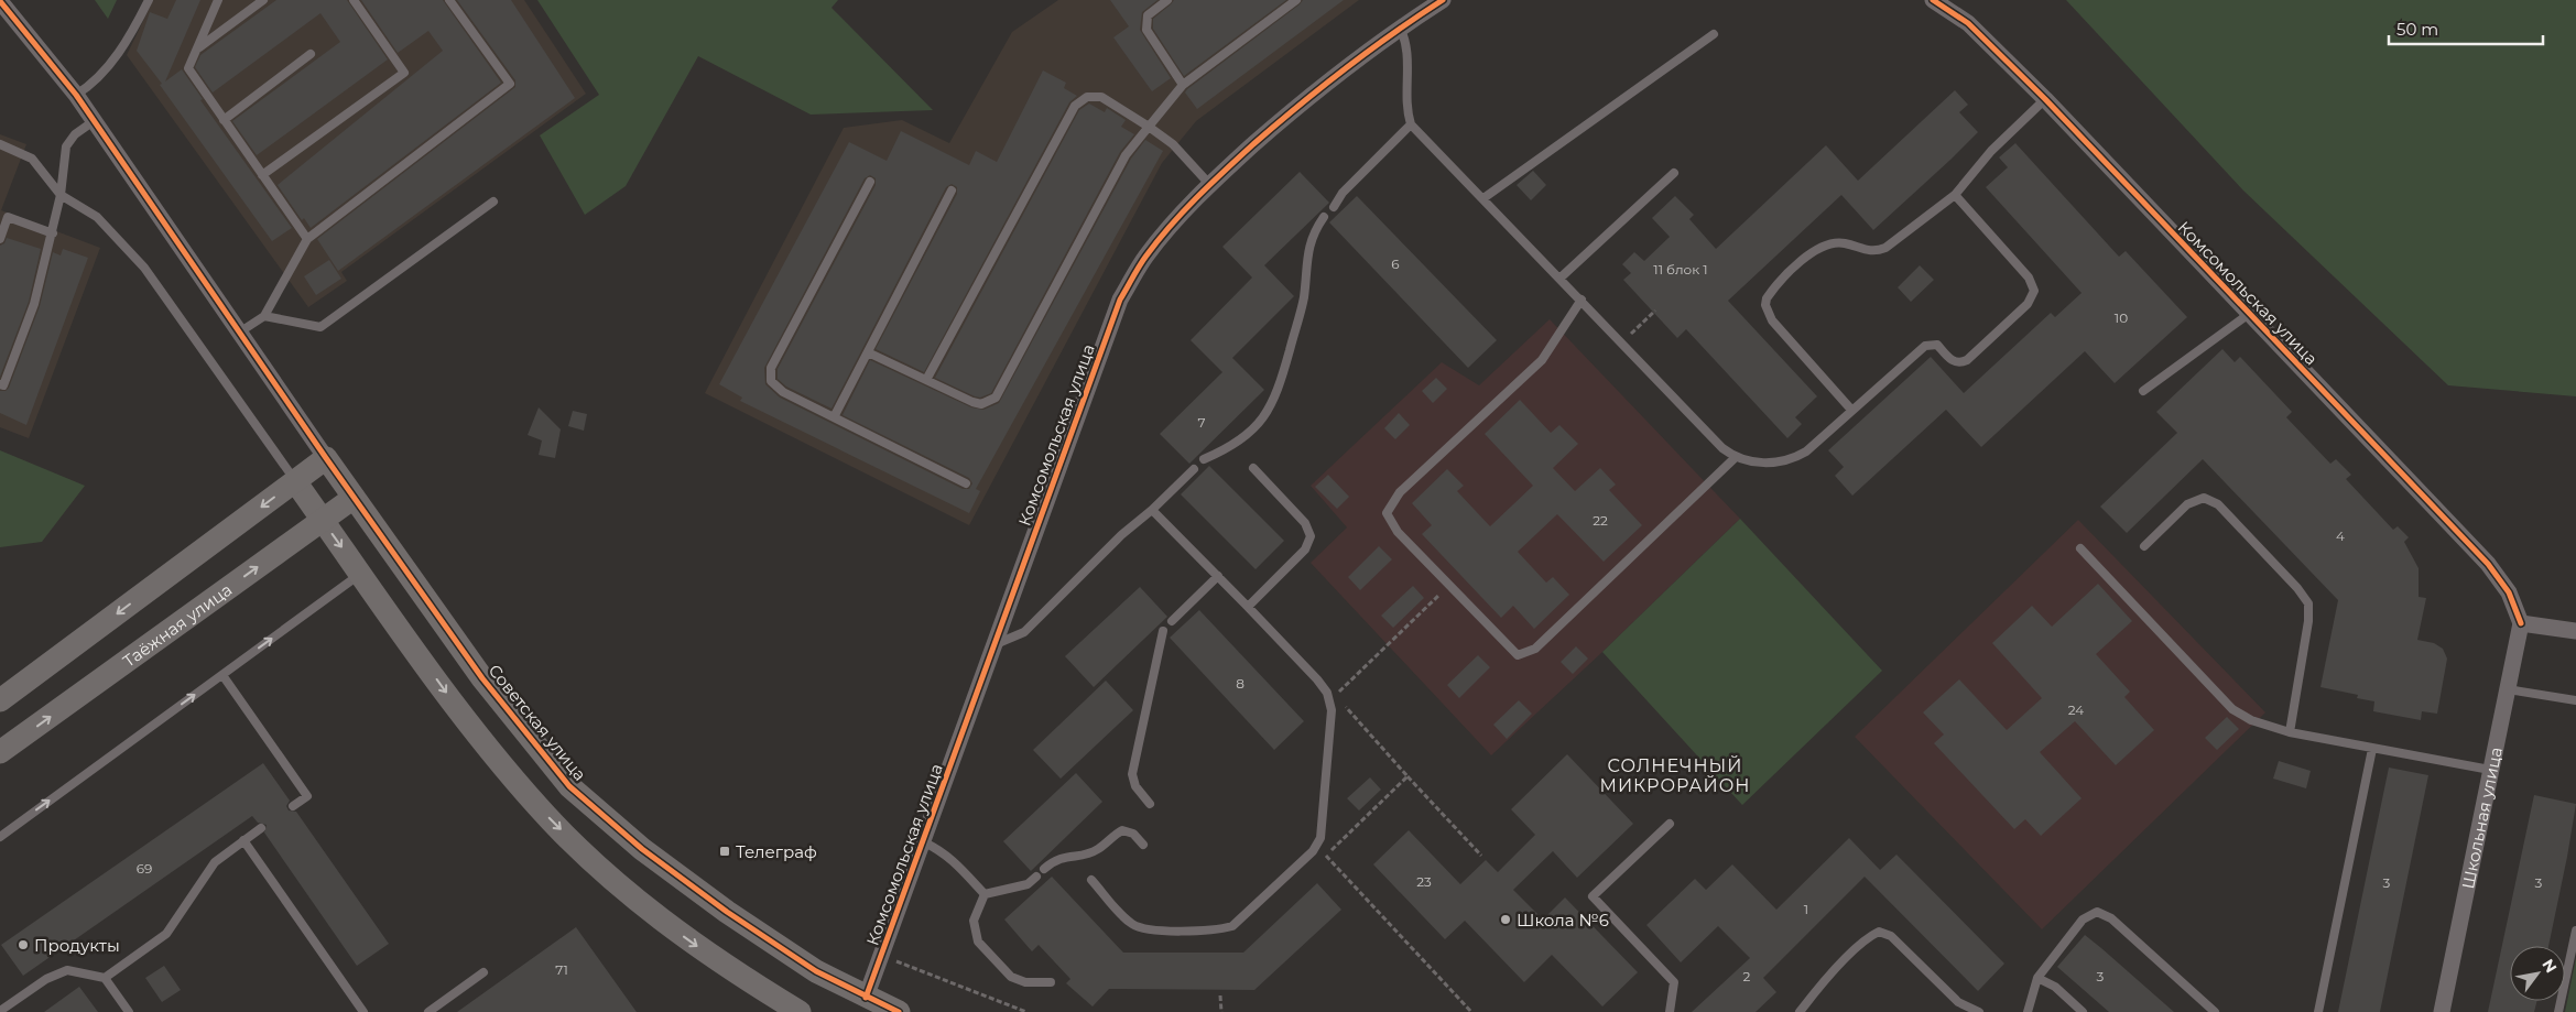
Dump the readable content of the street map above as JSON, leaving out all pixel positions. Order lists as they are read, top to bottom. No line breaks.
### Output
{"streets":{"street":["Комсомольская улица","Таёжная улица","Советская улица","Школьная улица"]},"crossings":[["Комсомольская улица","Советская улица"],["Комсомольская улица","Школьная улица"],["Таёжная улица","Советская улица"]],"districts":["СОЛНЕЧНЫЙ МИКРОРАЙОН"],"places":{"transit":["Телеграф"],"other":["Школа №6","Продукты"]},"house_numbers":["6","11 блок 1","10","7","22","4","8","24","69","23","3","3","1","71","2","3"],"scale_bar":"50 m","north":"top right"}
